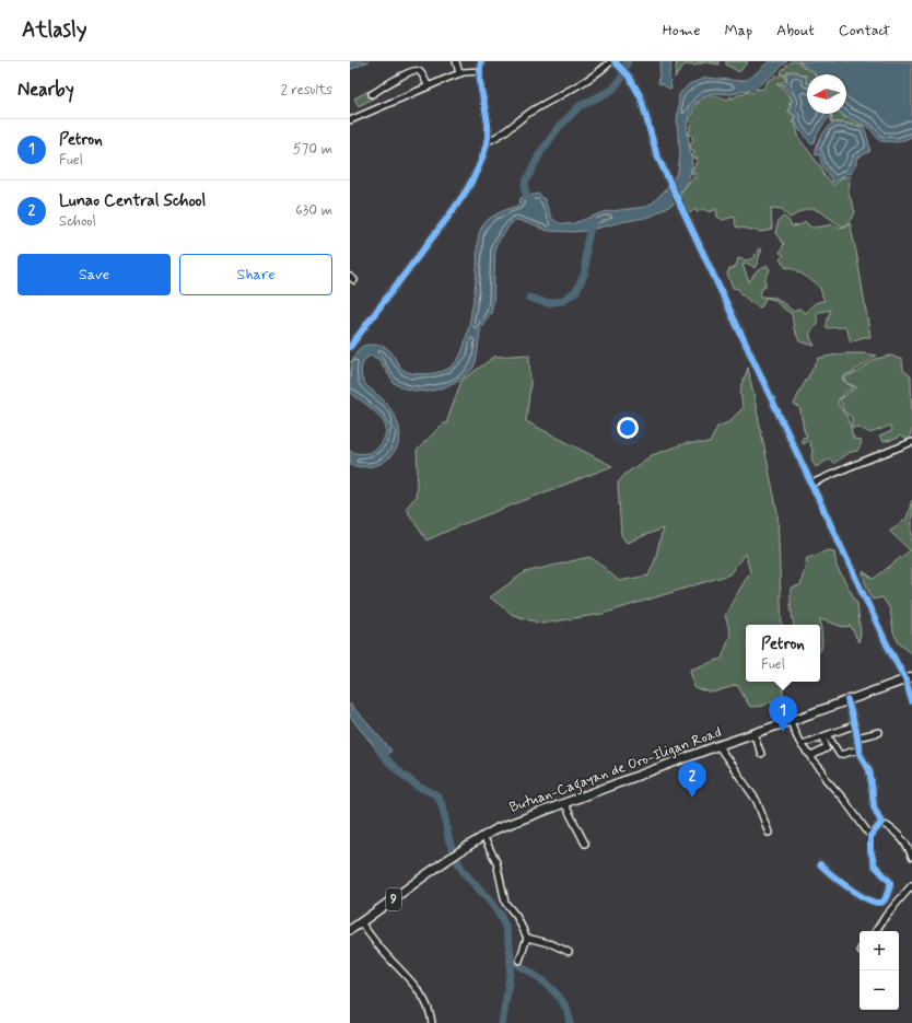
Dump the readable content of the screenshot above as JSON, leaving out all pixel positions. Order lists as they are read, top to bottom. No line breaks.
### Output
{"streets":{"highway":["Butuan-Cagayan de Oro-Iligan Road","9"]},"north":"left","page":{"header":"Atlasly","nav":["Home","Map","About","Contact"],"heading":["Nearby","2 results"],"list":[{"mark":"1","name":"Petron","note":"Fuel","value":"570 m"},{"mark":"2","name":"Lunao Central School","note":"School","value":"630 m"}],"buttons":["Save","Share"],"popup":["Petron","Fuel"],"pins":["1","2"],"map_buttons":["+","−"]}}
